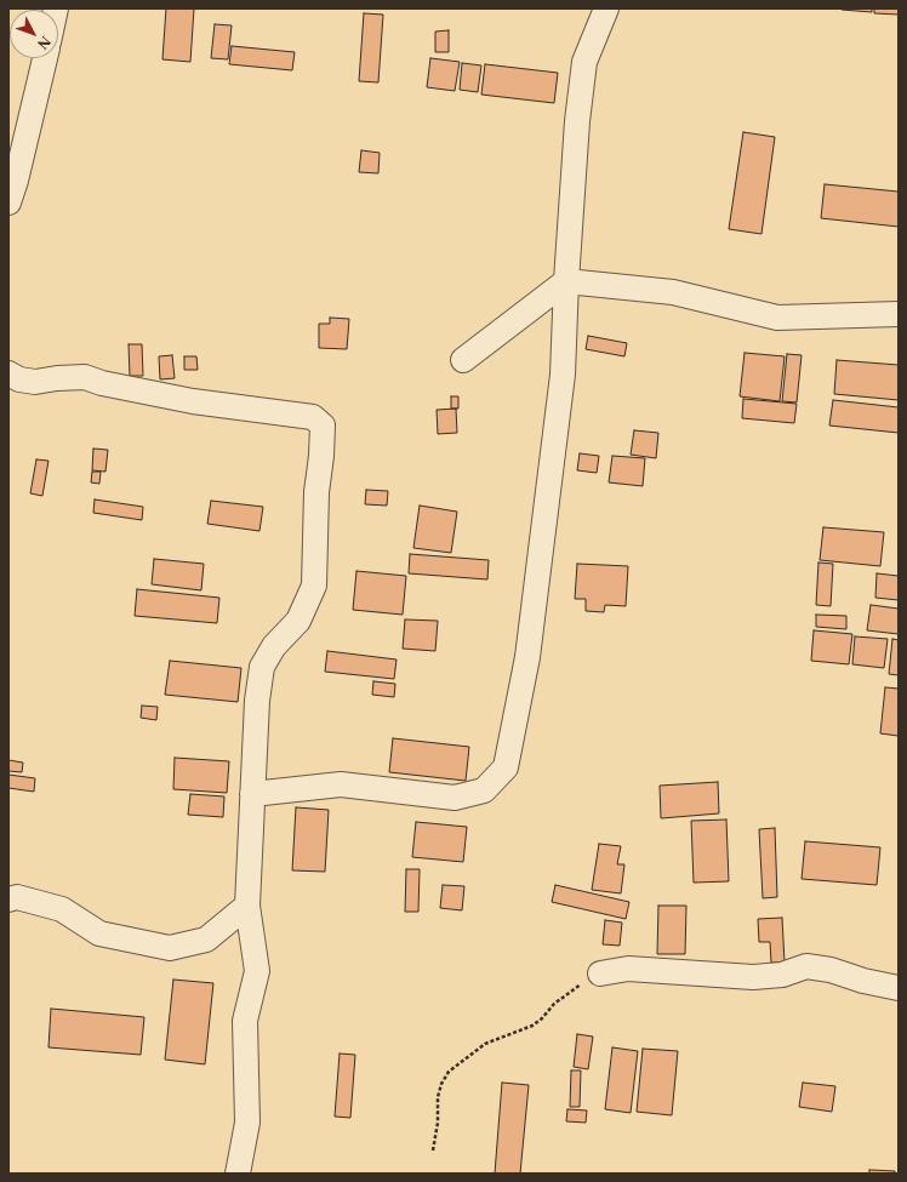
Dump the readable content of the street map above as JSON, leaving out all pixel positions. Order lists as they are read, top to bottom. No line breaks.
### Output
{"north":"bottom right"}
